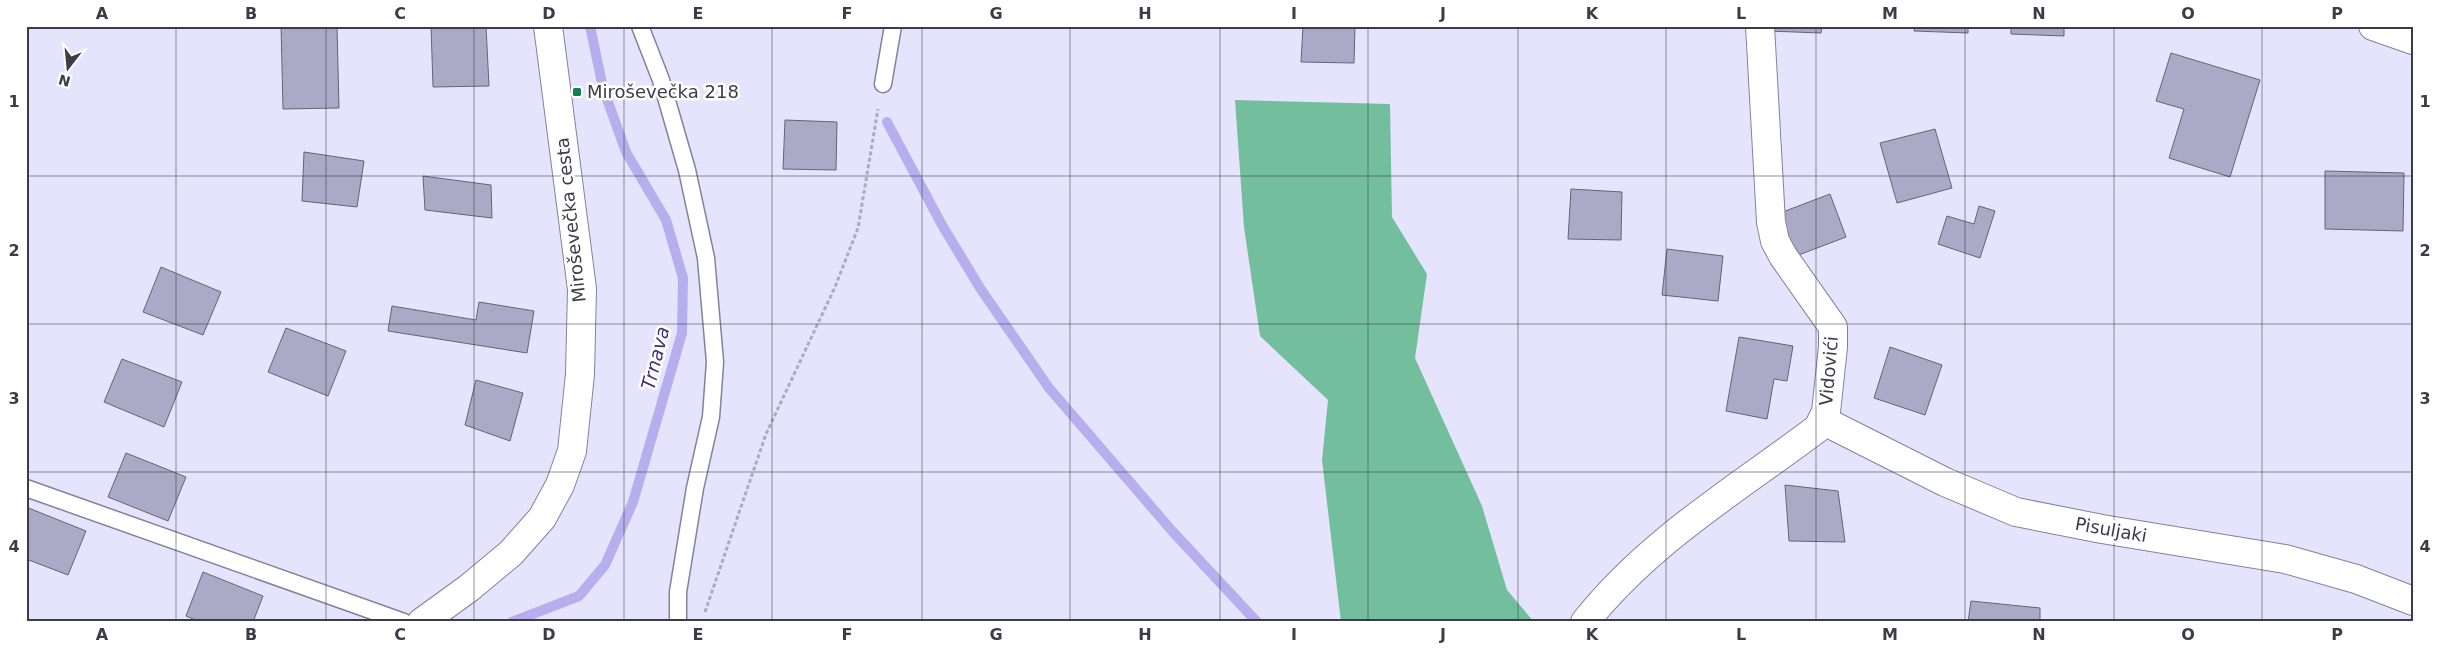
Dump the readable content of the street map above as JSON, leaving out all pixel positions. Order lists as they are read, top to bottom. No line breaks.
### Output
{"streets":{"street":["Miroševečka cesta","Vidovići","Pisuljaki"]},"crossings":[["Vidovići","Pisuljaki"]],"water":["Trnava"],"places":{"transit":["Miroševečka 218"]},"north":"bottom","grid":{"columns":["A","B","C","D","E","F","G","H","I","J","K","L","M","N","O","P"],"rows":["1","2","3","4"]}}
